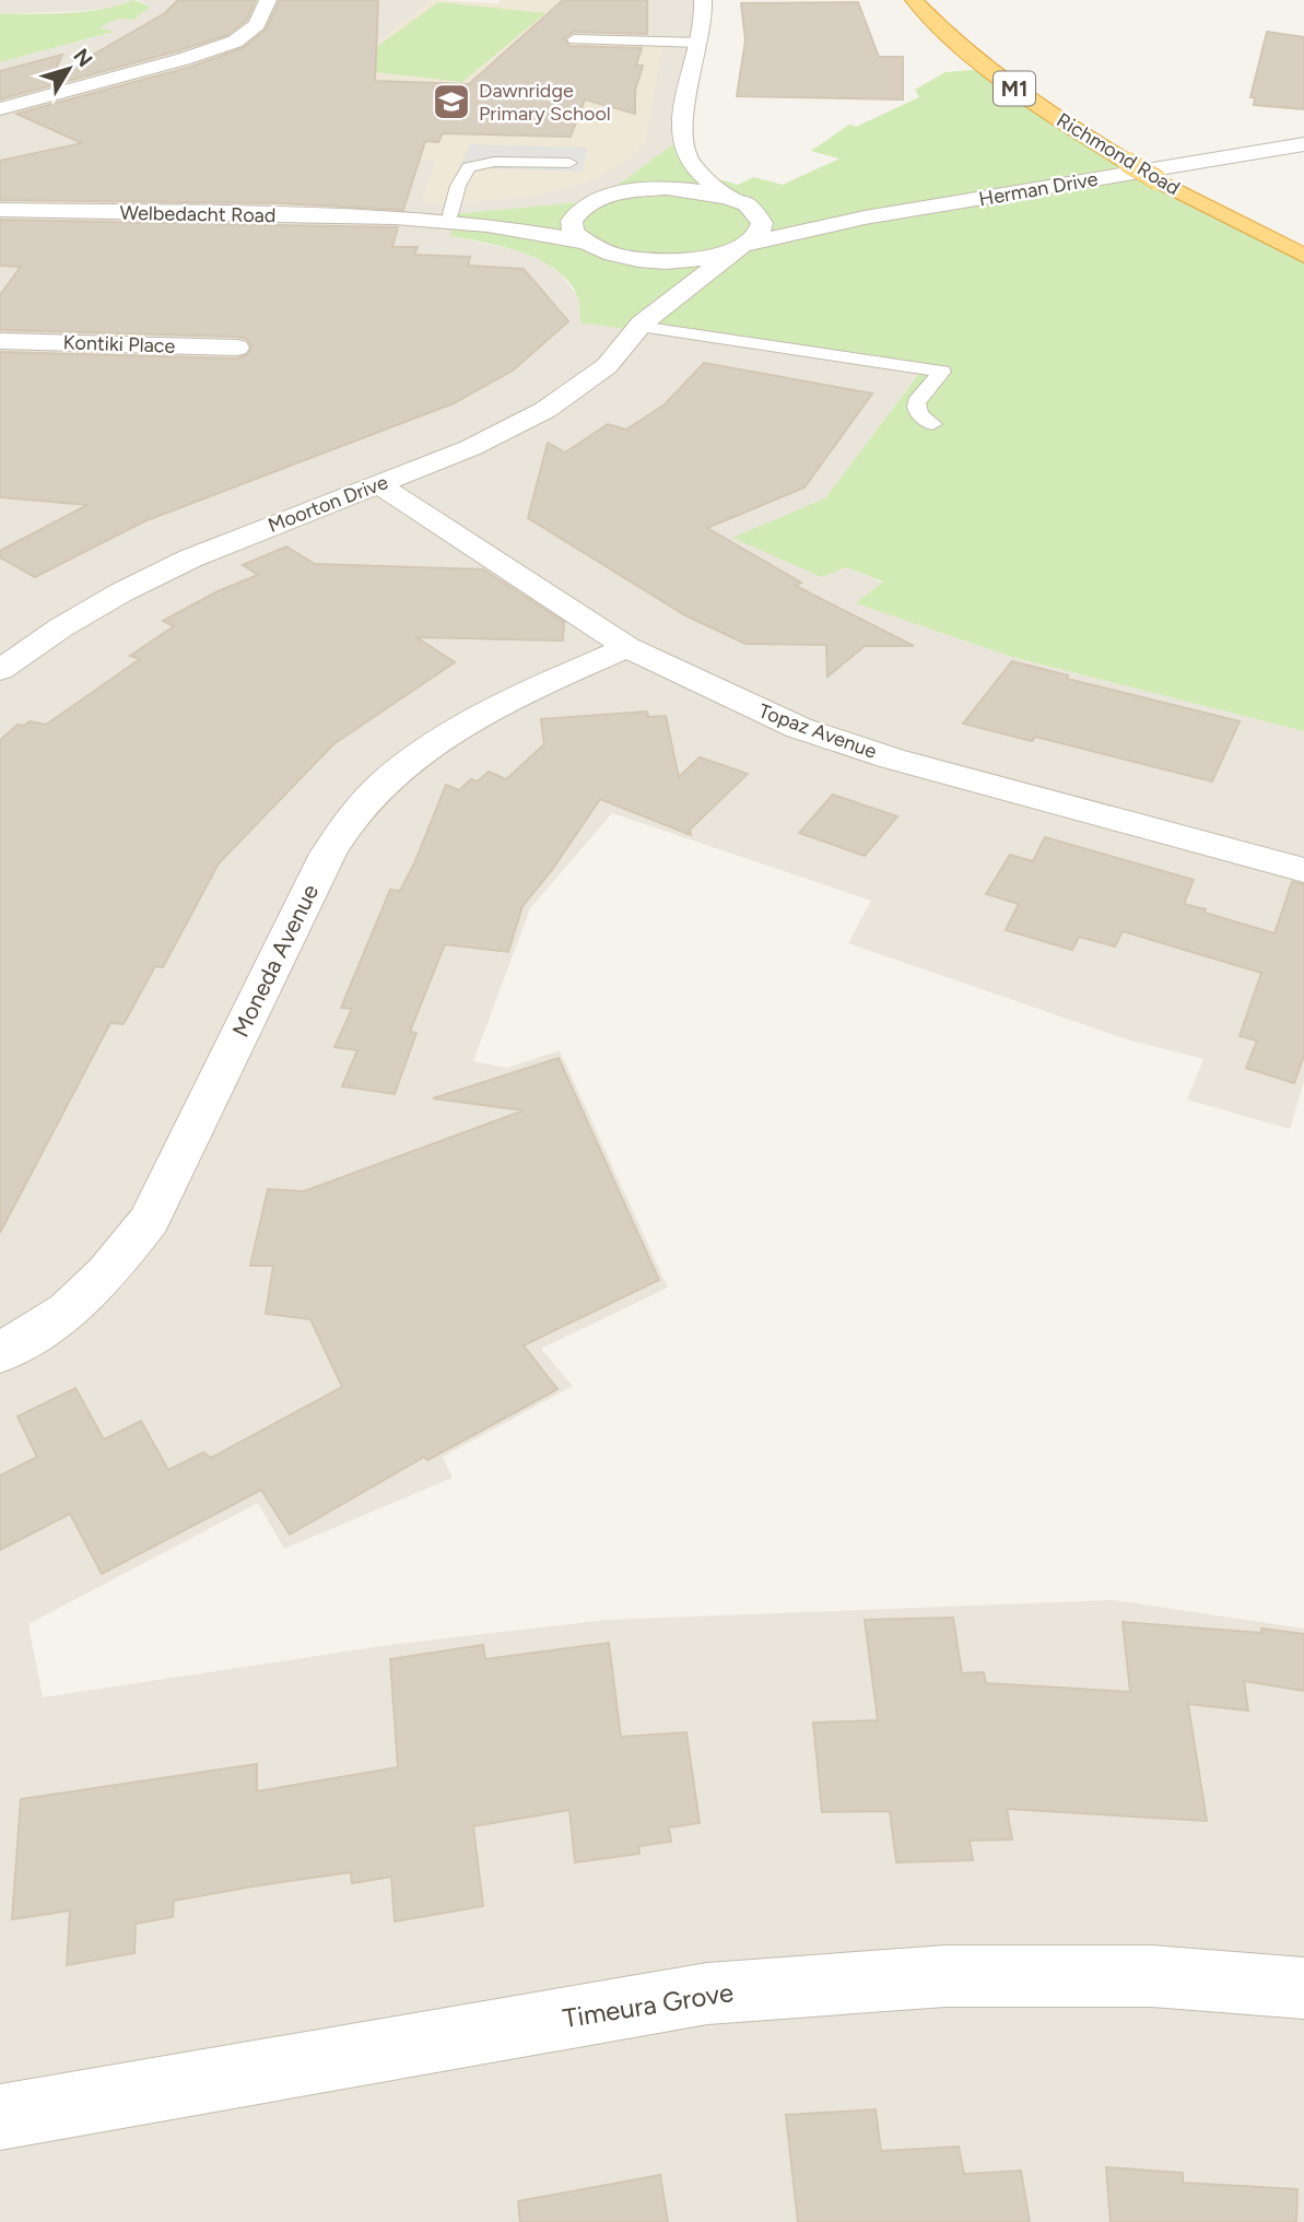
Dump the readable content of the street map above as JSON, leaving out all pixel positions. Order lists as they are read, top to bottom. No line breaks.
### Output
{"streets":{"highway":["M1","Richmond Road"],"street":["Herman Drive","Welbedacht Road","Kontiki Place","Moorton Drive","Topaz Avenue","Moneda Avenue","Timeura Grove"]},"crossings":[["Herman Drive","Welbedacht Road"],["Herman Drive","Moorton Drive"],["Moorton Drive","Topaz Avenue"],["Topaz Avenue","Moneda Avenue"]],"places":{"school or university":["Dawnridge Primary School"]},"north":"top right"}
